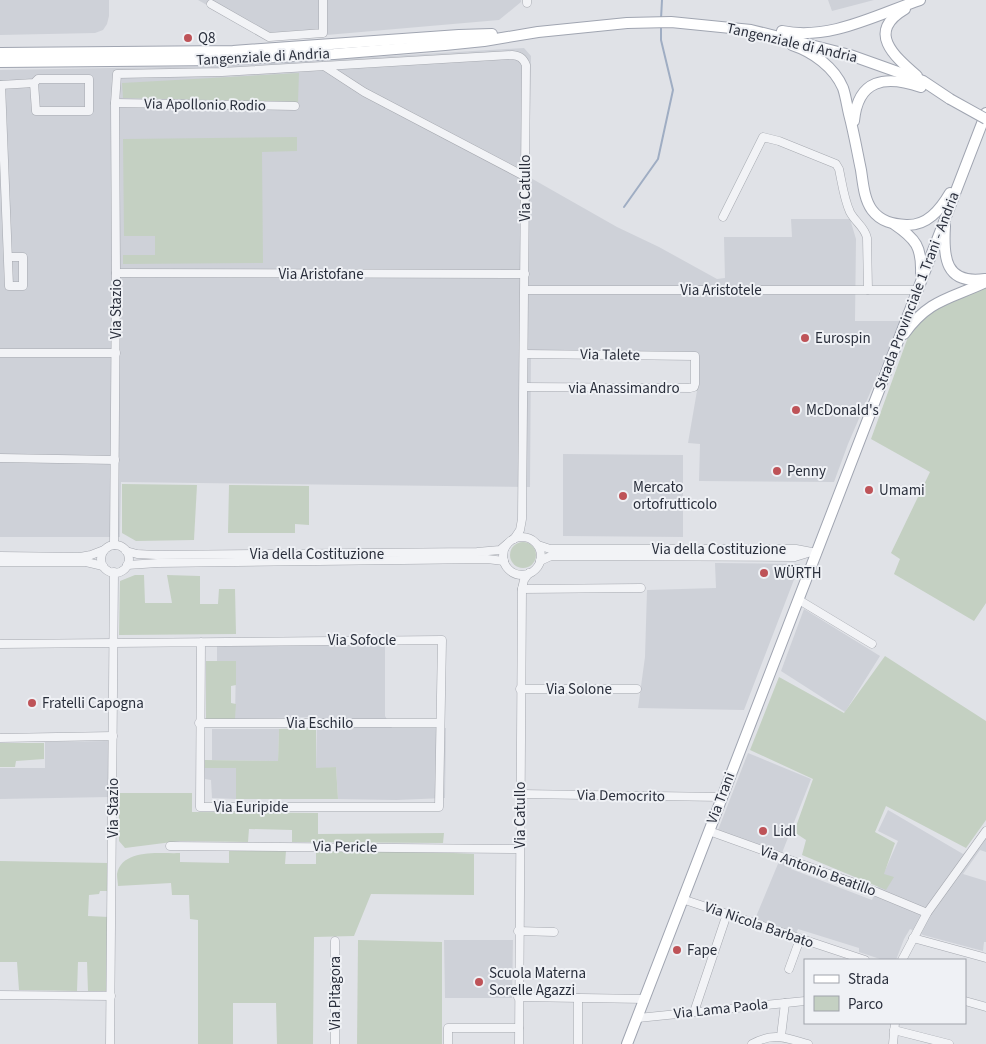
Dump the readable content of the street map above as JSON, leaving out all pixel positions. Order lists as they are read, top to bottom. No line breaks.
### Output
{"streets":{"main road":["Tangenziale di Andria","Strada Provinciale 1 Trani - Andria","Via Trani"],"street":["Via Apollonio Rodio","Via Catullo","Via Aristofane","Via Aristotele","Via Stazio","Via Talete","via Anassimandro","Via della Costituzione","Via Sofocle","Via Solone","Via Eschilo","Via Democrito","Via Euripide","Via Pericle","Via Antonio Beatillo","Via Nicola Barbato","Via Pitagora","Via Lama Paola"]},"crossings":[["Via Apollonio Rodio","Via Stazio"],["Via Catullo","Via Aristofane"],["Via Catullo","Via Aristotele"],["Via Catullo","Via Stazio"],["Via Catullo","Via Talete"],["Via Catullo","via Anassimandro"],["Via Catullo","Via della Costituzione"],["Via Catullo","Via Solone"],["Via Catullo","Via Democrito"],["Via Catullo","Via Pericle"],["Via Aristofane","Via Stazio"],["Via Aristotele","Strada Provinciale 1 Trani - Andria"],["Strada Provinciale 1 Trani - Andria","Via della Costituzione"],["Strada Provinciale 1 Trani - Andria","Via Trani"],["Via Stazio","Via della Costituzione"],["Via Stazio","Via Sofocle"],["Via Talete","via Anassimandro"],["Via della Costituzione","Via Trani"],["Via Sofocle","Via Eschilo"],["Via Sofocle","Via Euripide"],["Via Eschilo","Via Euripide"],["Via Democrito","Via Trani"],["Via Trani","Via Antonio Beatillo"],["Via Trani","Via Nicola Barbato"],["Via Trani","Via Lama Paola"]],"places":["Q8","Eurospin","McDonald's","Penny","Umami","Mercato ortofrutticolo","WÜRTH","Fratelli Capogna","Lidl","Fape","Scuola Materna Sorelle Agazzi"],"legend":["Strada","Parco"]}
